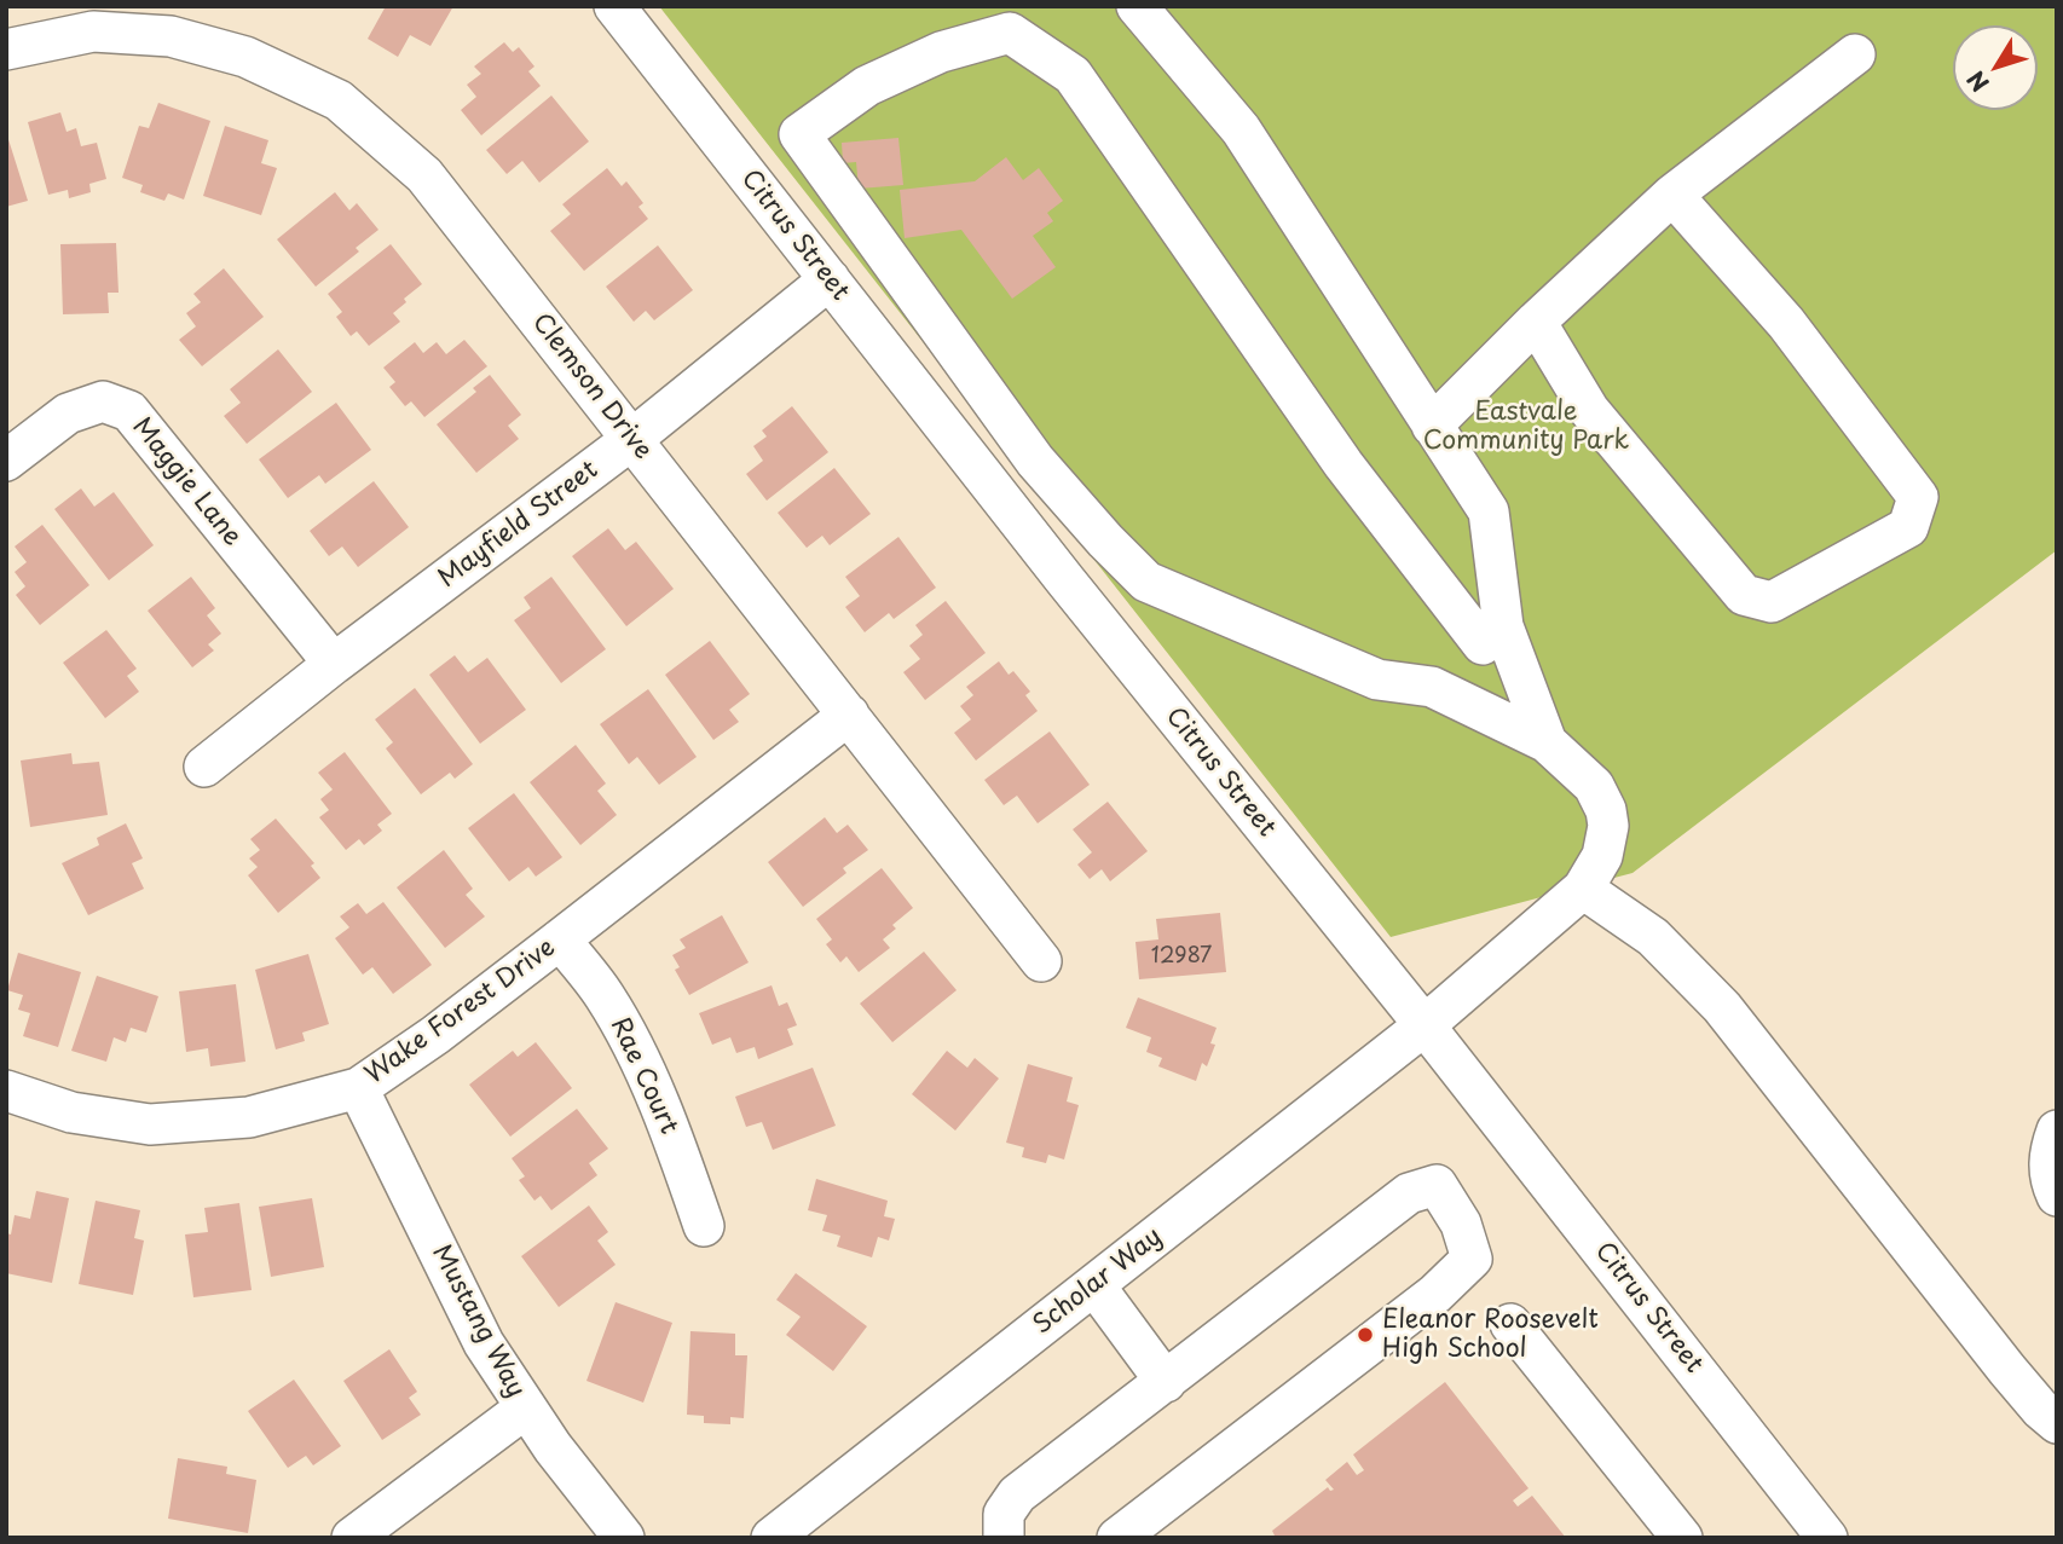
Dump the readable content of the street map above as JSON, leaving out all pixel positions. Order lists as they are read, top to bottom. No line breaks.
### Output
{"streets":{"street":["Citrus Street","Clemson Drive","Maggie Lane","Mayfield Street","Wake Forest Drive","Rae Court","Scholar Way","Mustang Way"]},"crossings":[["Citrus Street","Mayfield Street"],["Citrus Street","Scholar Way"],["Clemson Drive","Mayfield Street"],["Clemson Drive","Wake Forest Drive"],["Maggie Lane","Mayfield Street"],["Wake Forest Drive","Rae Court"],["Wake Forest Drive","Mustang Way"]],"parks":["Eastvale Community Park"],"places":["Eleanor Roosevelt High School"],"house_numbers":["12987"],"north":"bottom left"}
